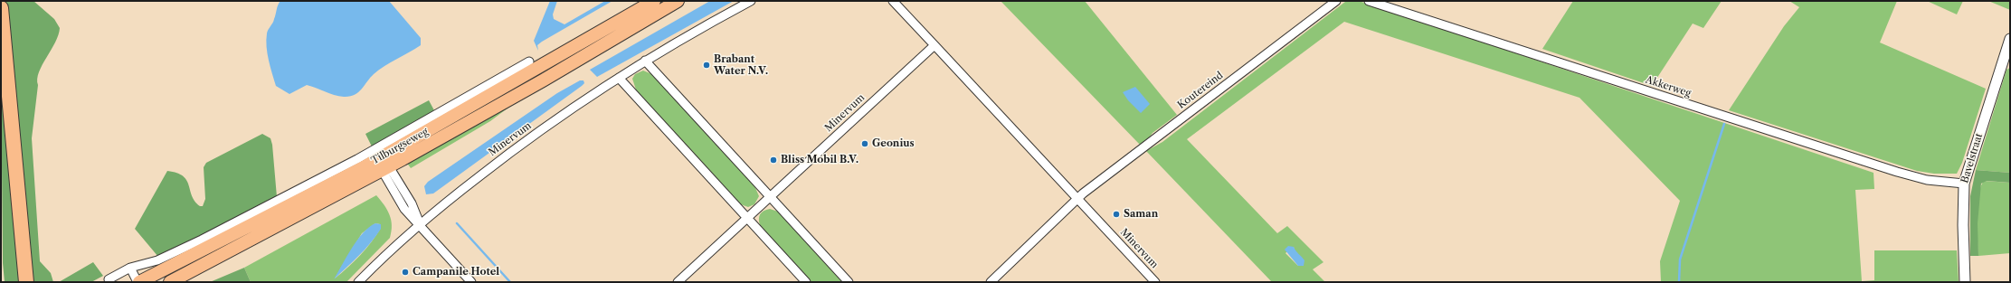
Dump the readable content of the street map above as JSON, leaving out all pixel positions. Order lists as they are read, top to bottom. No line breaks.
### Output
{"streets":{"main road":["Tilburgseweg"],"street":["Akkerweg","Koutereind","Minervum","Bavelstraat"]},"crossings":[["Akkerweg","Bavelstraat"],["Koutereind","Minervum"]],"places":["Brabant Water N.V.","Geonius","Bliss Mobil B.V.","Saman","Campanile Hotel"]}
